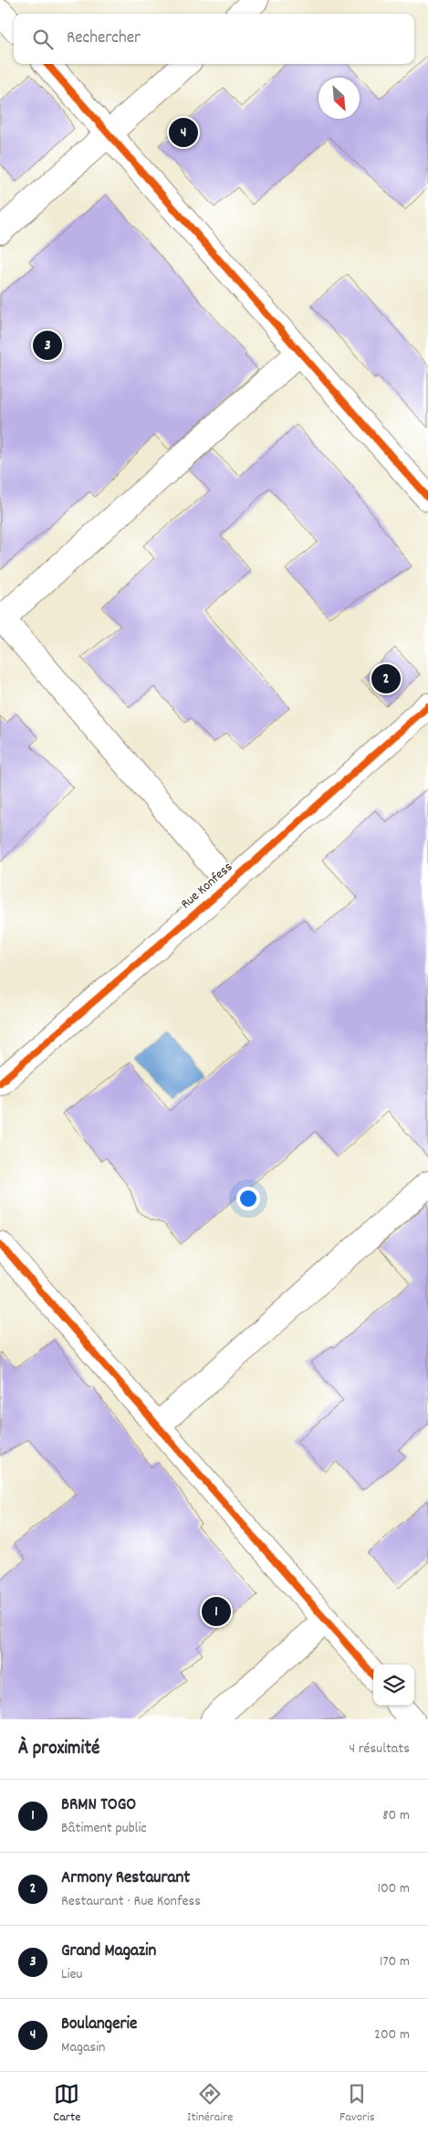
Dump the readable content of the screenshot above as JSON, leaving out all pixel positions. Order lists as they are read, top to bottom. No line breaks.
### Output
{"streets":{"street":["Rue Konfess"]},"north":"bottom right","page":{"search":"Rechercher","pins":["4","3","2","1"],"heading":["À proximité","4 résultats"],"list":[{"mark":"1","name":"BRMN TOGO","note":"Bâtiment public","value":"80 m"},{"mark":"2","name":"Armony Restaurant","note":"Restaurant · Rue Konfess","value":"100 m"},{"mark":"3","name":"Grand Magazin","note":"Lieu","value":"170 m"},{"mark":"4","name":"Boulangerie","note":"Magasin","value":"200 m"}],"nav":["Carte","Itinéraire","Favoris"]}}
